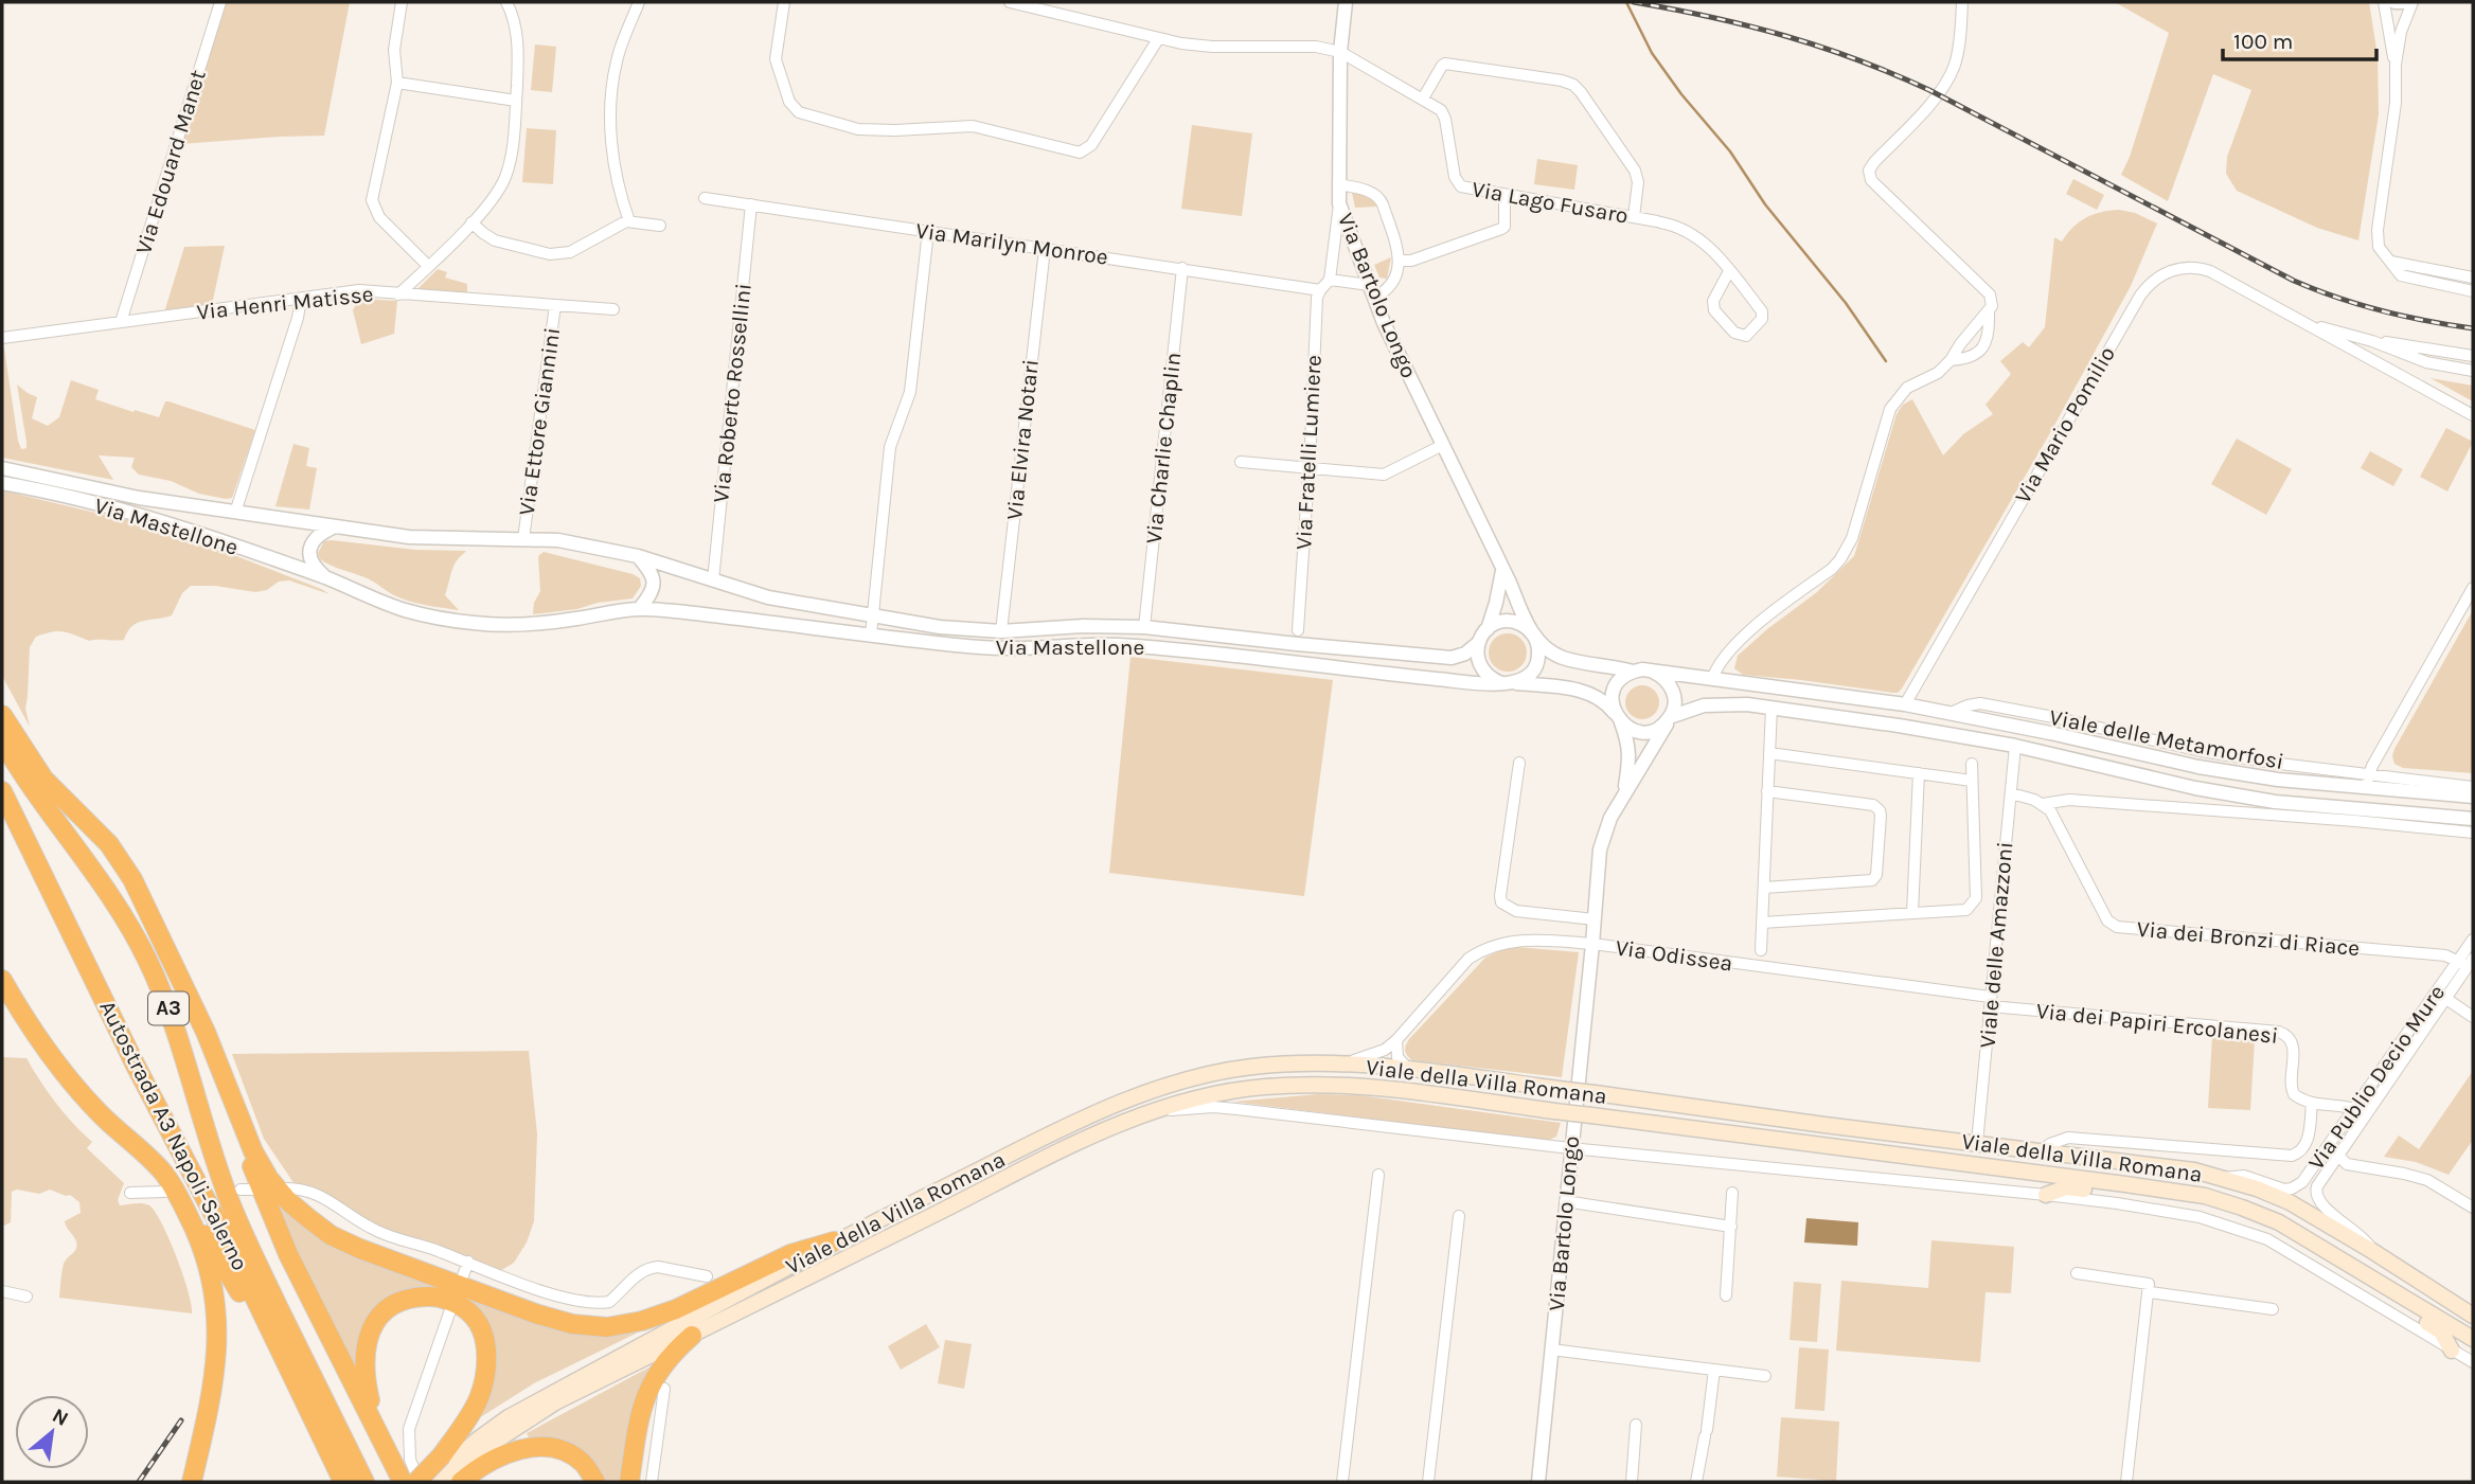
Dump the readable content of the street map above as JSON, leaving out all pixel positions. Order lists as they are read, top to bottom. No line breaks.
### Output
{"streets":{"highway":["A3","Autostrada A3 Napoli-Salerno"],"main road":["Viale della Villa Romana"],"street":["Via Edouard Manet","Via Lago Fusaro","Via Marilyn Monroe","Via Bartolo Longo","Via Henri Matisse","Via Roberto Rossellini","Via Ettore Giannini","Via Mario Pomilio","Via Elvira Notari","Via Charlie Chaplin","Via Fratelli Lumiere","Via Mastellone","Viale delle Metamorfosi","Via dei Bronzi di Riace","Viale delle Amazzoni","Via Odissea","Via dei Papiri Ercolanesi","Via Publio Decio Mure"]},"crossings":[["Via Edouard Manet","Via Henri Matisse"],["Via Lago Fusaro","Via Bartolo Longo"],["Via Marilyn Monroe","Via Roberto Rossellini"],["Via Marilyn Monroe","Via Elvira Notari"],["Via Marilyn Monroe","Via Charlie Chaplin"],["Via Marilyn Monroe","Via Fratelli Lumiere"],["Via Bartolo Longo","Via Mastellone"],["Via Bartolo Longo","Viale delle Metamorfosi"],["Via Bartolo Longo","Via Odissea"],["Via Bartolo Longo","Viale della Villa Romana"],["Via Henri Matisse","Via Ettore Giannini"],["Via Roberto Rossellini","Via Mastellone"],["Via Ettore Giannini","Via Mastellone"],["Via Mario Pomilio","Viale delle Metamorfosi"],["Via Elvira Notari","Via Mastellone"],["Via Charlie Chaplin","Via Mastellone"],["Viale delle Metamorfosi","Viale delle Amazzoni"],["Via dei Bronzi di Riace","Via Publio Decio Mure"],["Viale delle Amazzoni","Via Odissea"],["Viale delle Amazzoni","Via dei Papiri Ercolanesi"],["Viale delle Amazzoni","Viale della Villa Romana"],["Via Odissea","Via dei Papiri Ercolanesi"],["Via Odissea","Viale della Villa Romana"],["A3","Autostrada A3 Napoli-Salerno"],["Via Publio Decio Mure","Viale della Villa Romana"]],"scale_bar":"100 m","north":"top right"}
